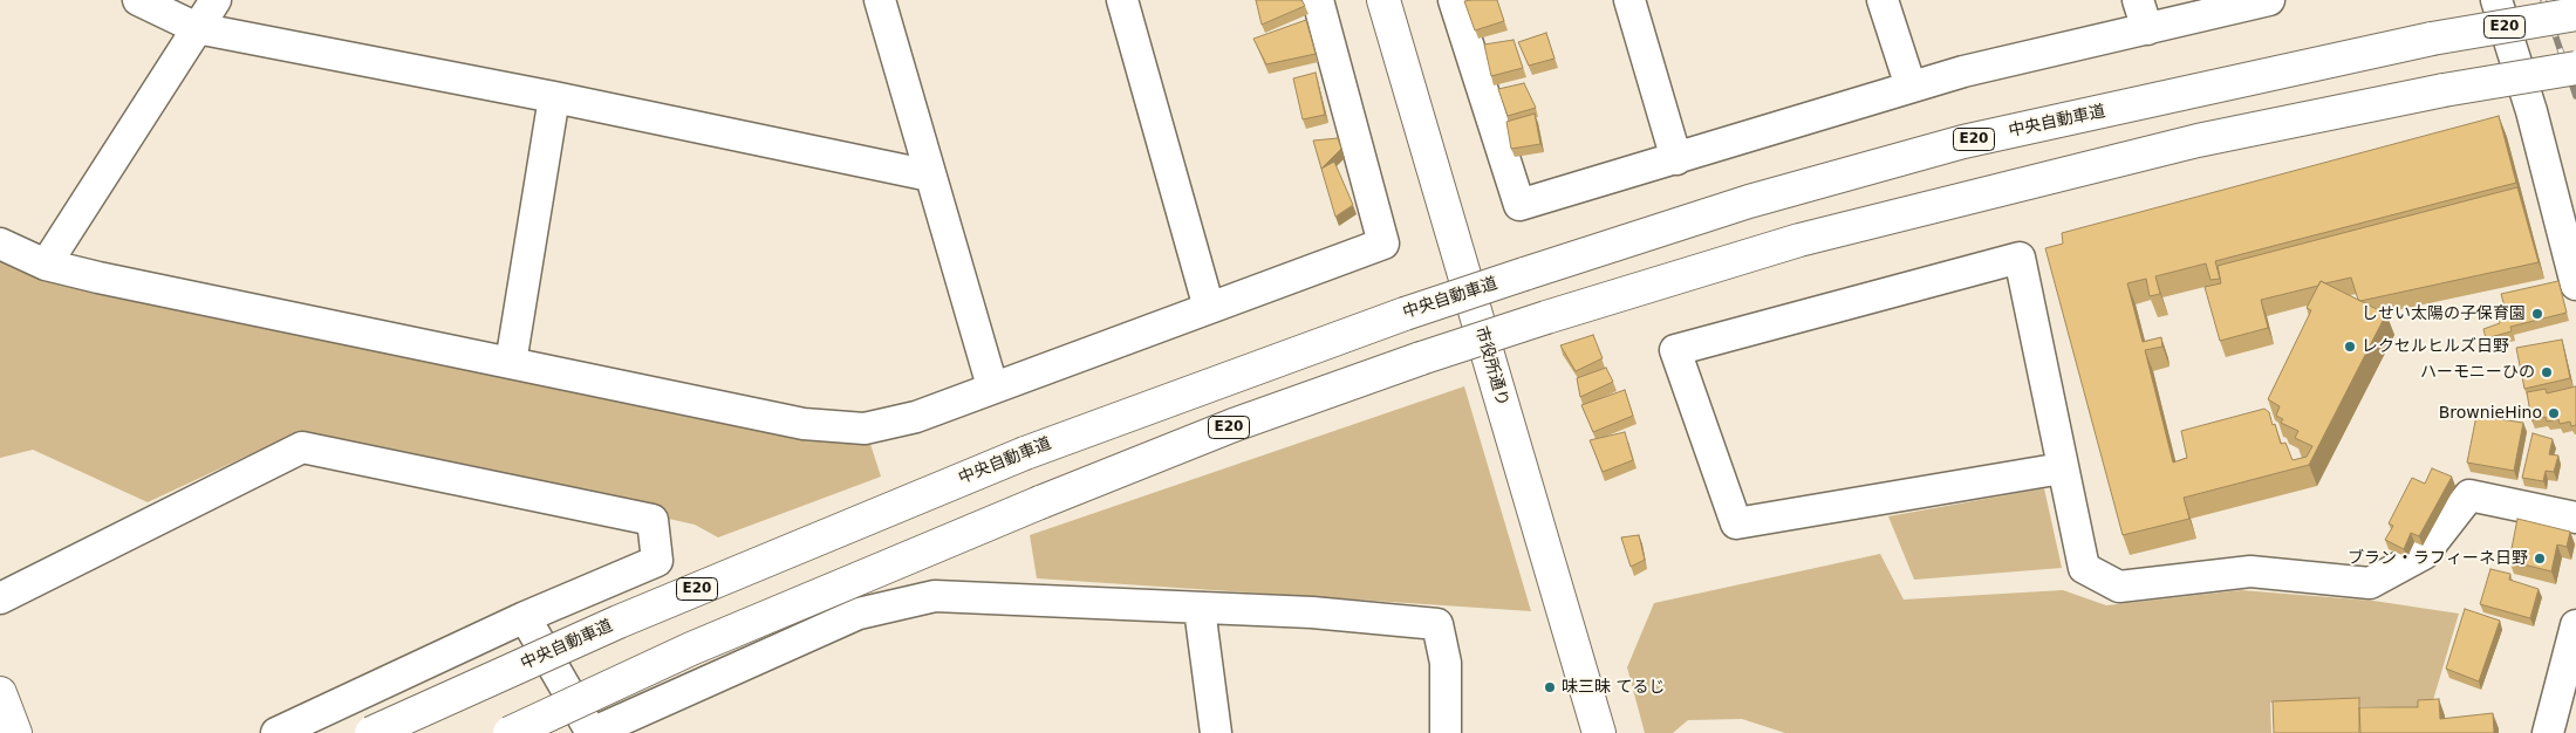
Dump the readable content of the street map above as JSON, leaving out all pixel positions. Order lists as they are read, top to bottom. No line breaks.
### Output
{"streets":{"main road":["E20","中央自動車道","市役所通り"]},"places":["しせい太陽の子保育園","レクセルヒルズ日野","ハーモニーひの","BrownieHino","ブラン・ラフィーネ日野","味三昧 てるじ"]}
